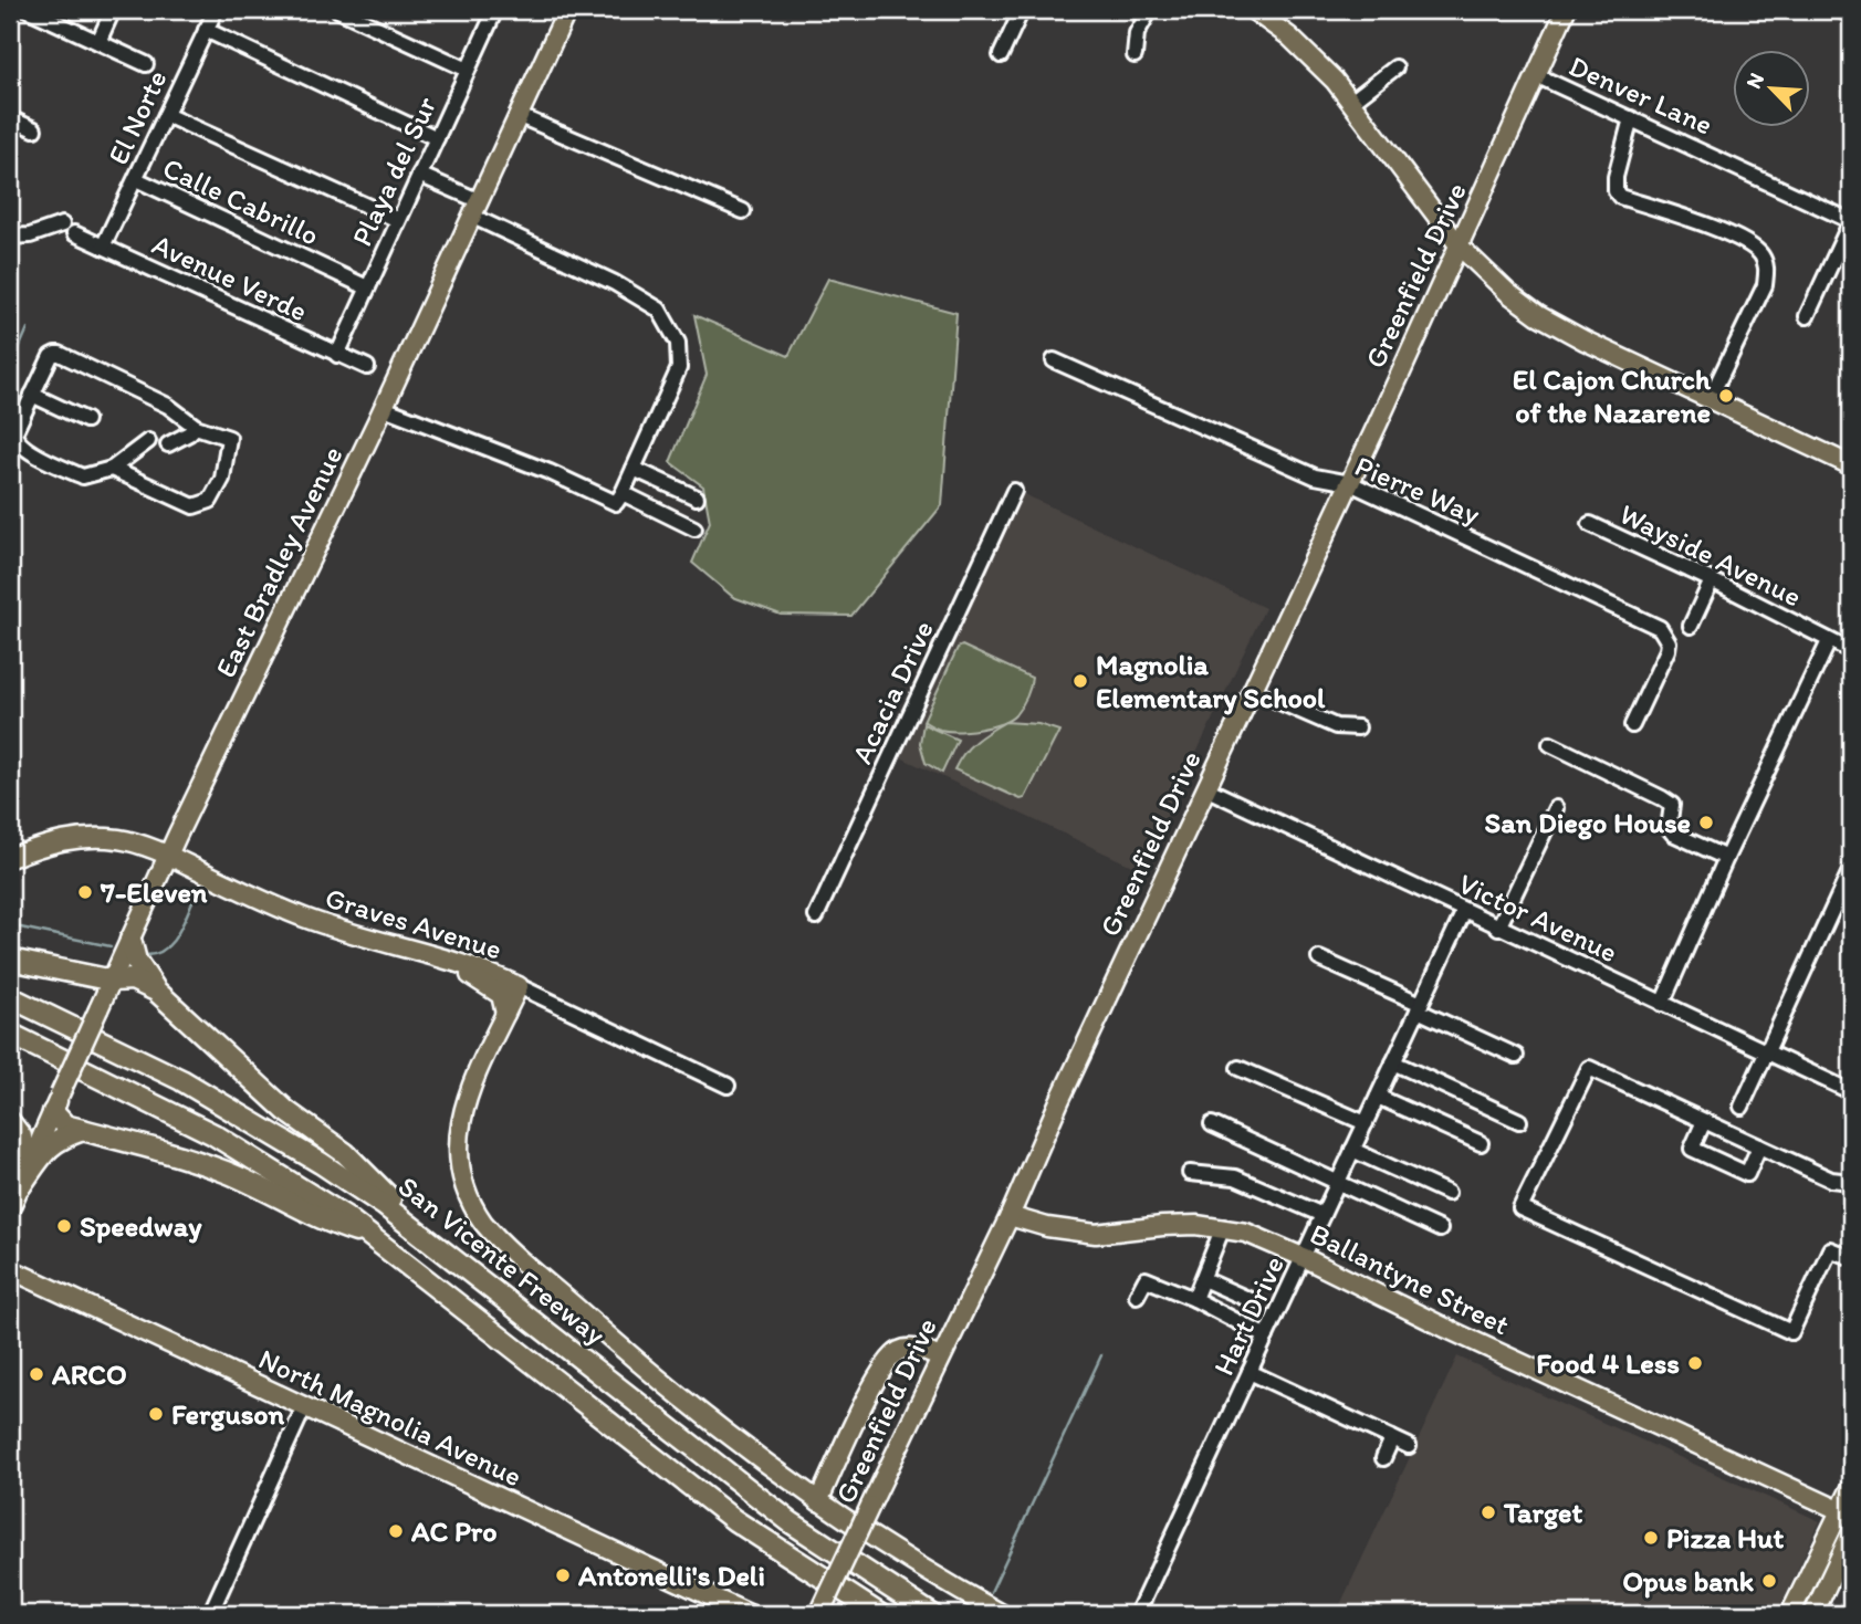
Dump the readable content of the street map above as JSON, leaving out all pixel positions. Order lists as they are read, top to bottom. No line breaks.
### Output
{"streets":{"highway":["San Vicente Freeway"],"main road":["Greenfield Drive","East Bradley Avenue","Graves Avenue","Ballantyne Street","North Magnolia Avenue"],"street":["Denver Lane","El Norte","Playa del Sur","Calle Cabrillo","Avenue Verde","Pierre Way","Wayside Avenue","Acacia Drive","Victor Avenue","Hart Drive"]},"crossings":[["Denver Lane","Greenfield Drive"],["El Norte","Calle Cabrillo"],["El Norte","Avenue Verde"],["Playa del Sur","Calle Cabrillo"],["Playa del Sur","Avenue Verde"],["Greenfield Drive","Pierre Way"],["Greenfield Drive","Victor Avenue"],["Greenfield Drive","Ballantyne Street"],["East Bradley Avenue","Graves Avenue"],["Victor Avenue","Hart Drive"],["Ballantyne Street","Hart Drive"]],"places":["El Cajon Church of the Nazarene","Magnolia Elementary School","San Diego House","7-Eleven","Speedway","Food 4 Less","ARCO","Ferguson","Target","AC Pro","Pizza Hut","Antonelli's Deli","Opus bank"],"north":"top left"}
